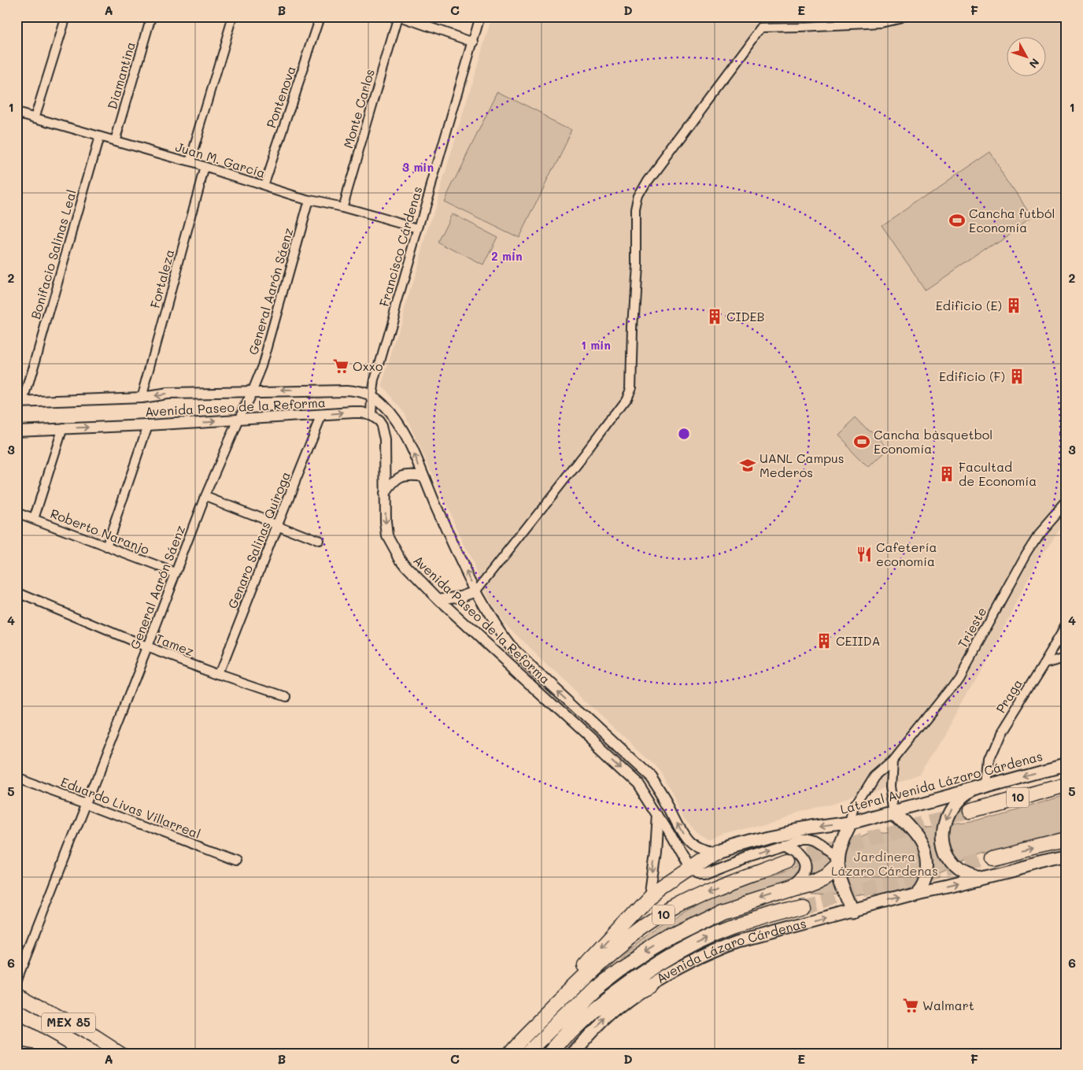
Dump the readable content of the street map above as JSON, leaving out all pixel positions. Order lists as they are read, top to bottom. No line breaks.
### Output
{"streets":{"highway":["10","Avenida Lázaro Cárdenas","MEX 85"],"main road":["Lateral Avenida Lázaro Cárdenas"],"street":["Diamantina","Pontenova","Monte Carlos","Juan M. García","Francisco Cárdenas","Bonifacio Salinas Leal","Fortaleza","General Aarón Sáenz","Avenida Paseo de la Reforma","Roberto Naranjo","Genaro Salinas Quiroga","Trieste","Tamez","Praga","Eduardo Livas Villarreal"]},"crossings":[["Diamantina","Juan M. García"],["Pontenova","Juan M. García"],["Monte Carlos","Juan M. García"],["Juan M. García","Francisco Cárdenas"],["Juan M. García","Bonifacio Salinas Leal"],["Juan M. García","Fortaleza"],["Juan M. García","General Aarón Sáenz"],["Francisco Cárdenas","Avenida Paseo de la Reforma"],["Bonifacio Salinas Leal","Avenida Paseo de la Reforma"],["Fortaleza","Avenida Paseo de la Reforma"],["General Aarón Sáenz","Avenida Paseo de la Reforma"],["General Aarón Sáenz","Roberto Naranjo"],["General Aarón Sáenz","Tamez"],["General Aarón Sáenz","Eduardo Livas Villarreal"],["Avenida Paseo de la Reforma","Genaro Salinas Quiroga"],["Avenida Paseo de la Reforma","Lateral Avenida Lázaro Cárdenas"],["Genaro Salinas Quiroga","Tamez"],["Trieste","Lateral Avenida Lázaro Cárdenas"],["Trieste","Avenida Lázaro Cárdenas"],["Praga","Lateral Avenida Lázaro Cárdenas"],["Lateral Avenida Lázaro Cárdenas","Avenida Lázaro Cárdenas"]],"one_way":["Lateral Avenida Lázaro Cárdenas","Avenida Lázaro Cárdenas"],"parks":["Jardinera Lázaro Cárdenas"],"places":{"sports":["Cancha futból Economía","Cancha bàsquetbol Economía"],"building":["Edificio (E)","CIDEB","Edificio (F)","Facultad de Economía","CEIIDA"],"supermarket":["Oxxo","Walmart"],"school or university":["UANL Campus Mederos"],"restaurant":["Cafetería economía"]},"north":"bottom right","grid":{"columns":["A","B","C","D","E","F"],"rows":["1","2","3","4","5","6"]},"rings":["3 min","2 min","1 min"]}
